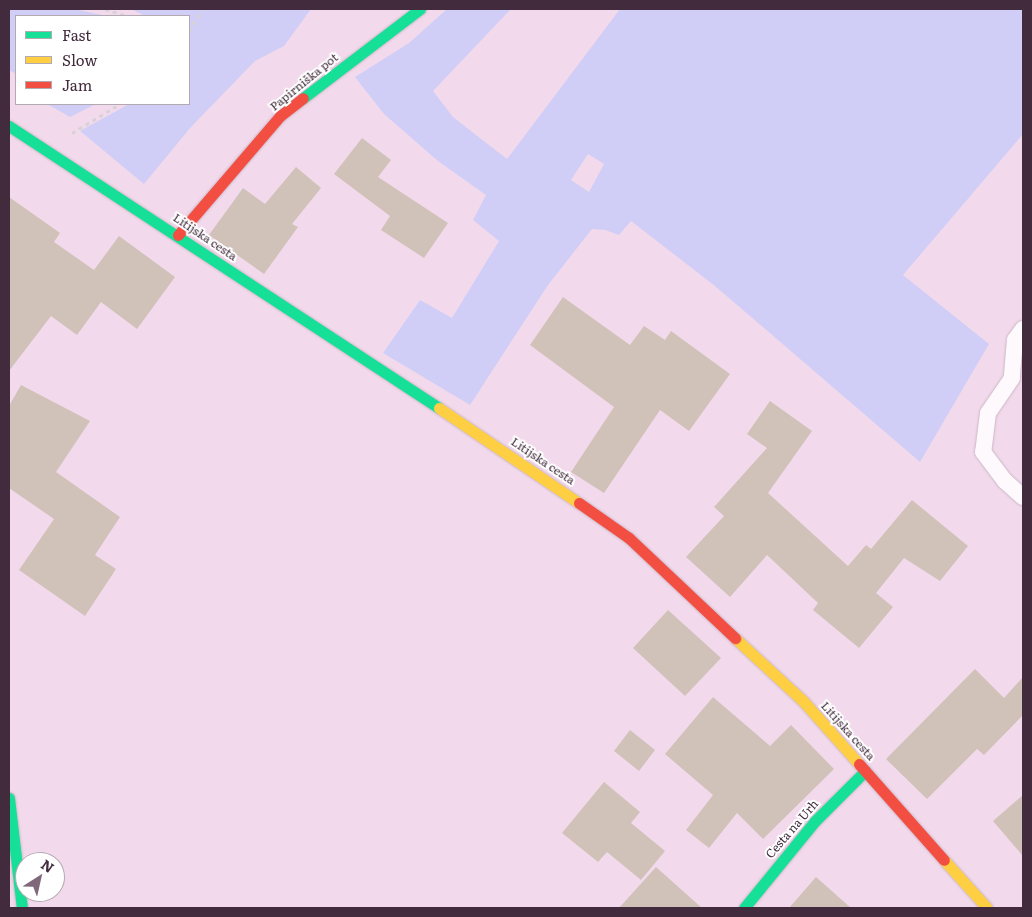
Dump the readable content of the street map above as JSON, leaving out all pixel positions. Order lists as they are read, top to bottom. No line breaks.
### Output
{"streets":{"main road":["Papirniška pot","Litijska cesta","Cesta na Urh"]},"crossings":[["Papirniška pot","Litijska cesta"],["Litijska cesta","Cesta na Urh"]],"legend":["Fast","Slow","Jam"],"north":"top right"}
